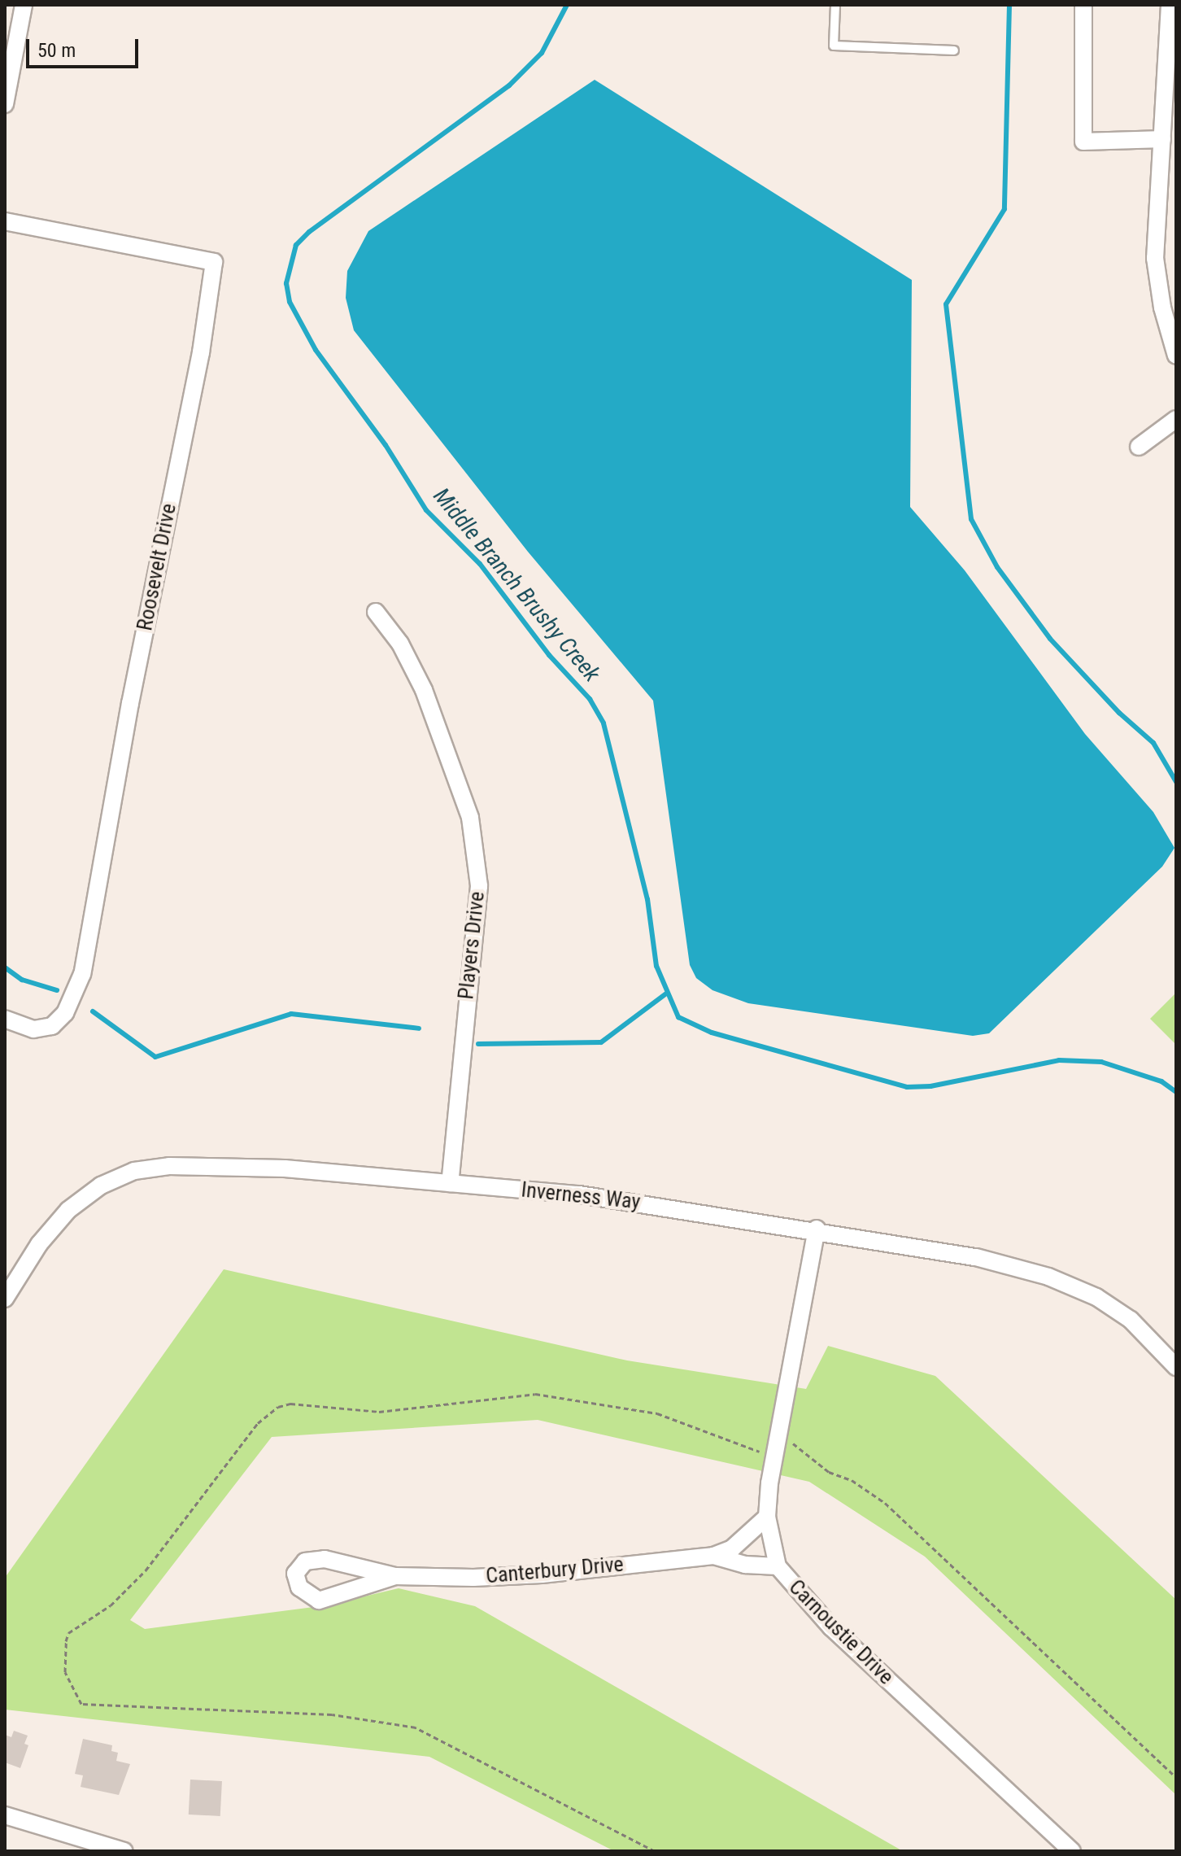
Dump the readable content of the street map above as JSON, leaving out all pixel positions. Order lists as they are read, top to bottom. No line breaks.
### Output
{"streets":{"street":["Roosevelt Drive","Players Drive","Inverness Way","Canterbury Drive","Carnoustie Drive"]},"crossings":[["Players Drive","Inverness Way"],["Inverness Way","Carnoustie Drive"],["Canterbury Drive","Carnoustie Drive"]],"water":["Middle Branch Brushy Creek"],"scale_bar":"50 m"}
